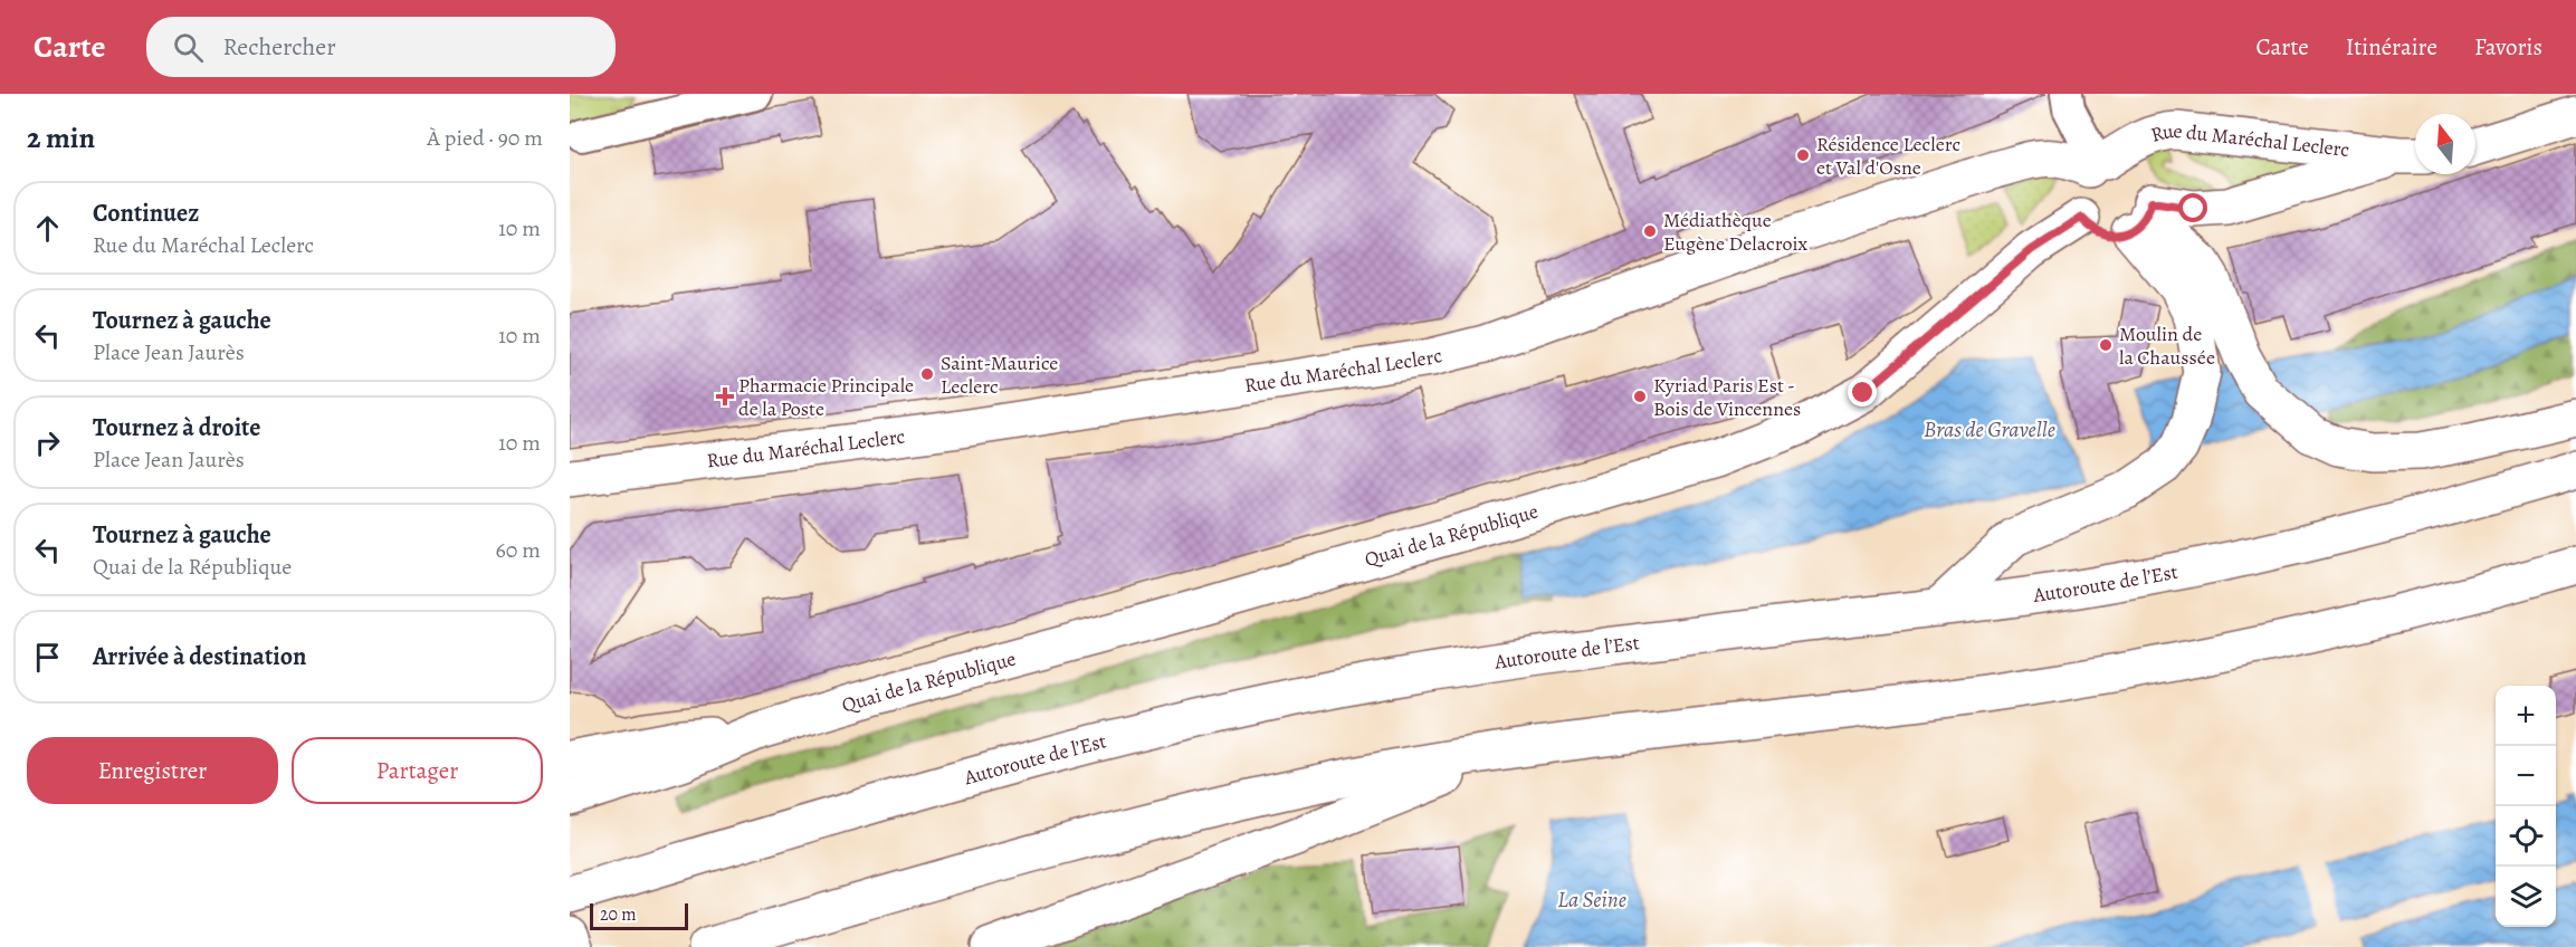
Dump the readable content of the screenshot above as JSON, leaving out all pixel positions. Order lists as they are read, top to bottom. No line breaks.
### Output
{"streets":{"main road":["Rue du Maréchal Leclerc","Quai de la République","Autoroute de l’Est"]},"crossings":[["Rue du Maréchal Leclerc","Quai de la République"]],"water":["Bras de Gravelle","La Seine"],"places":{"other":["Résidence Leclerc et Val d'Osne","Médiathèque Eugène Delacroix","Moulin de la Chaussée","Saint-Maurice Leclerc","Kyriad Paris Est - Bois de Vincennes"],"health":["Pharmacie Principale de la Poste"]},"scale_bar":"20 m","north":"top","page":{"header":"Carte","search":"Rechercher","nav":["Carte","Itinéraire","Favoris"],"heading":["2 min","À pied · 90 m"],"list":[["Continuez","Rue du Maréchal Leclerc","10 m"],["Tournez à gauche","Place Jean Jaurès","10 m"],["Tournez à droite","Place Jean Jaurès","10 m"],["Tournez à gauche","Quai de la République","60 m"],"Arrivée à destination"],"map_buttons":["+","−"],"buttons":["Enregistrer","Partager"],"scale":"20 m"}}
